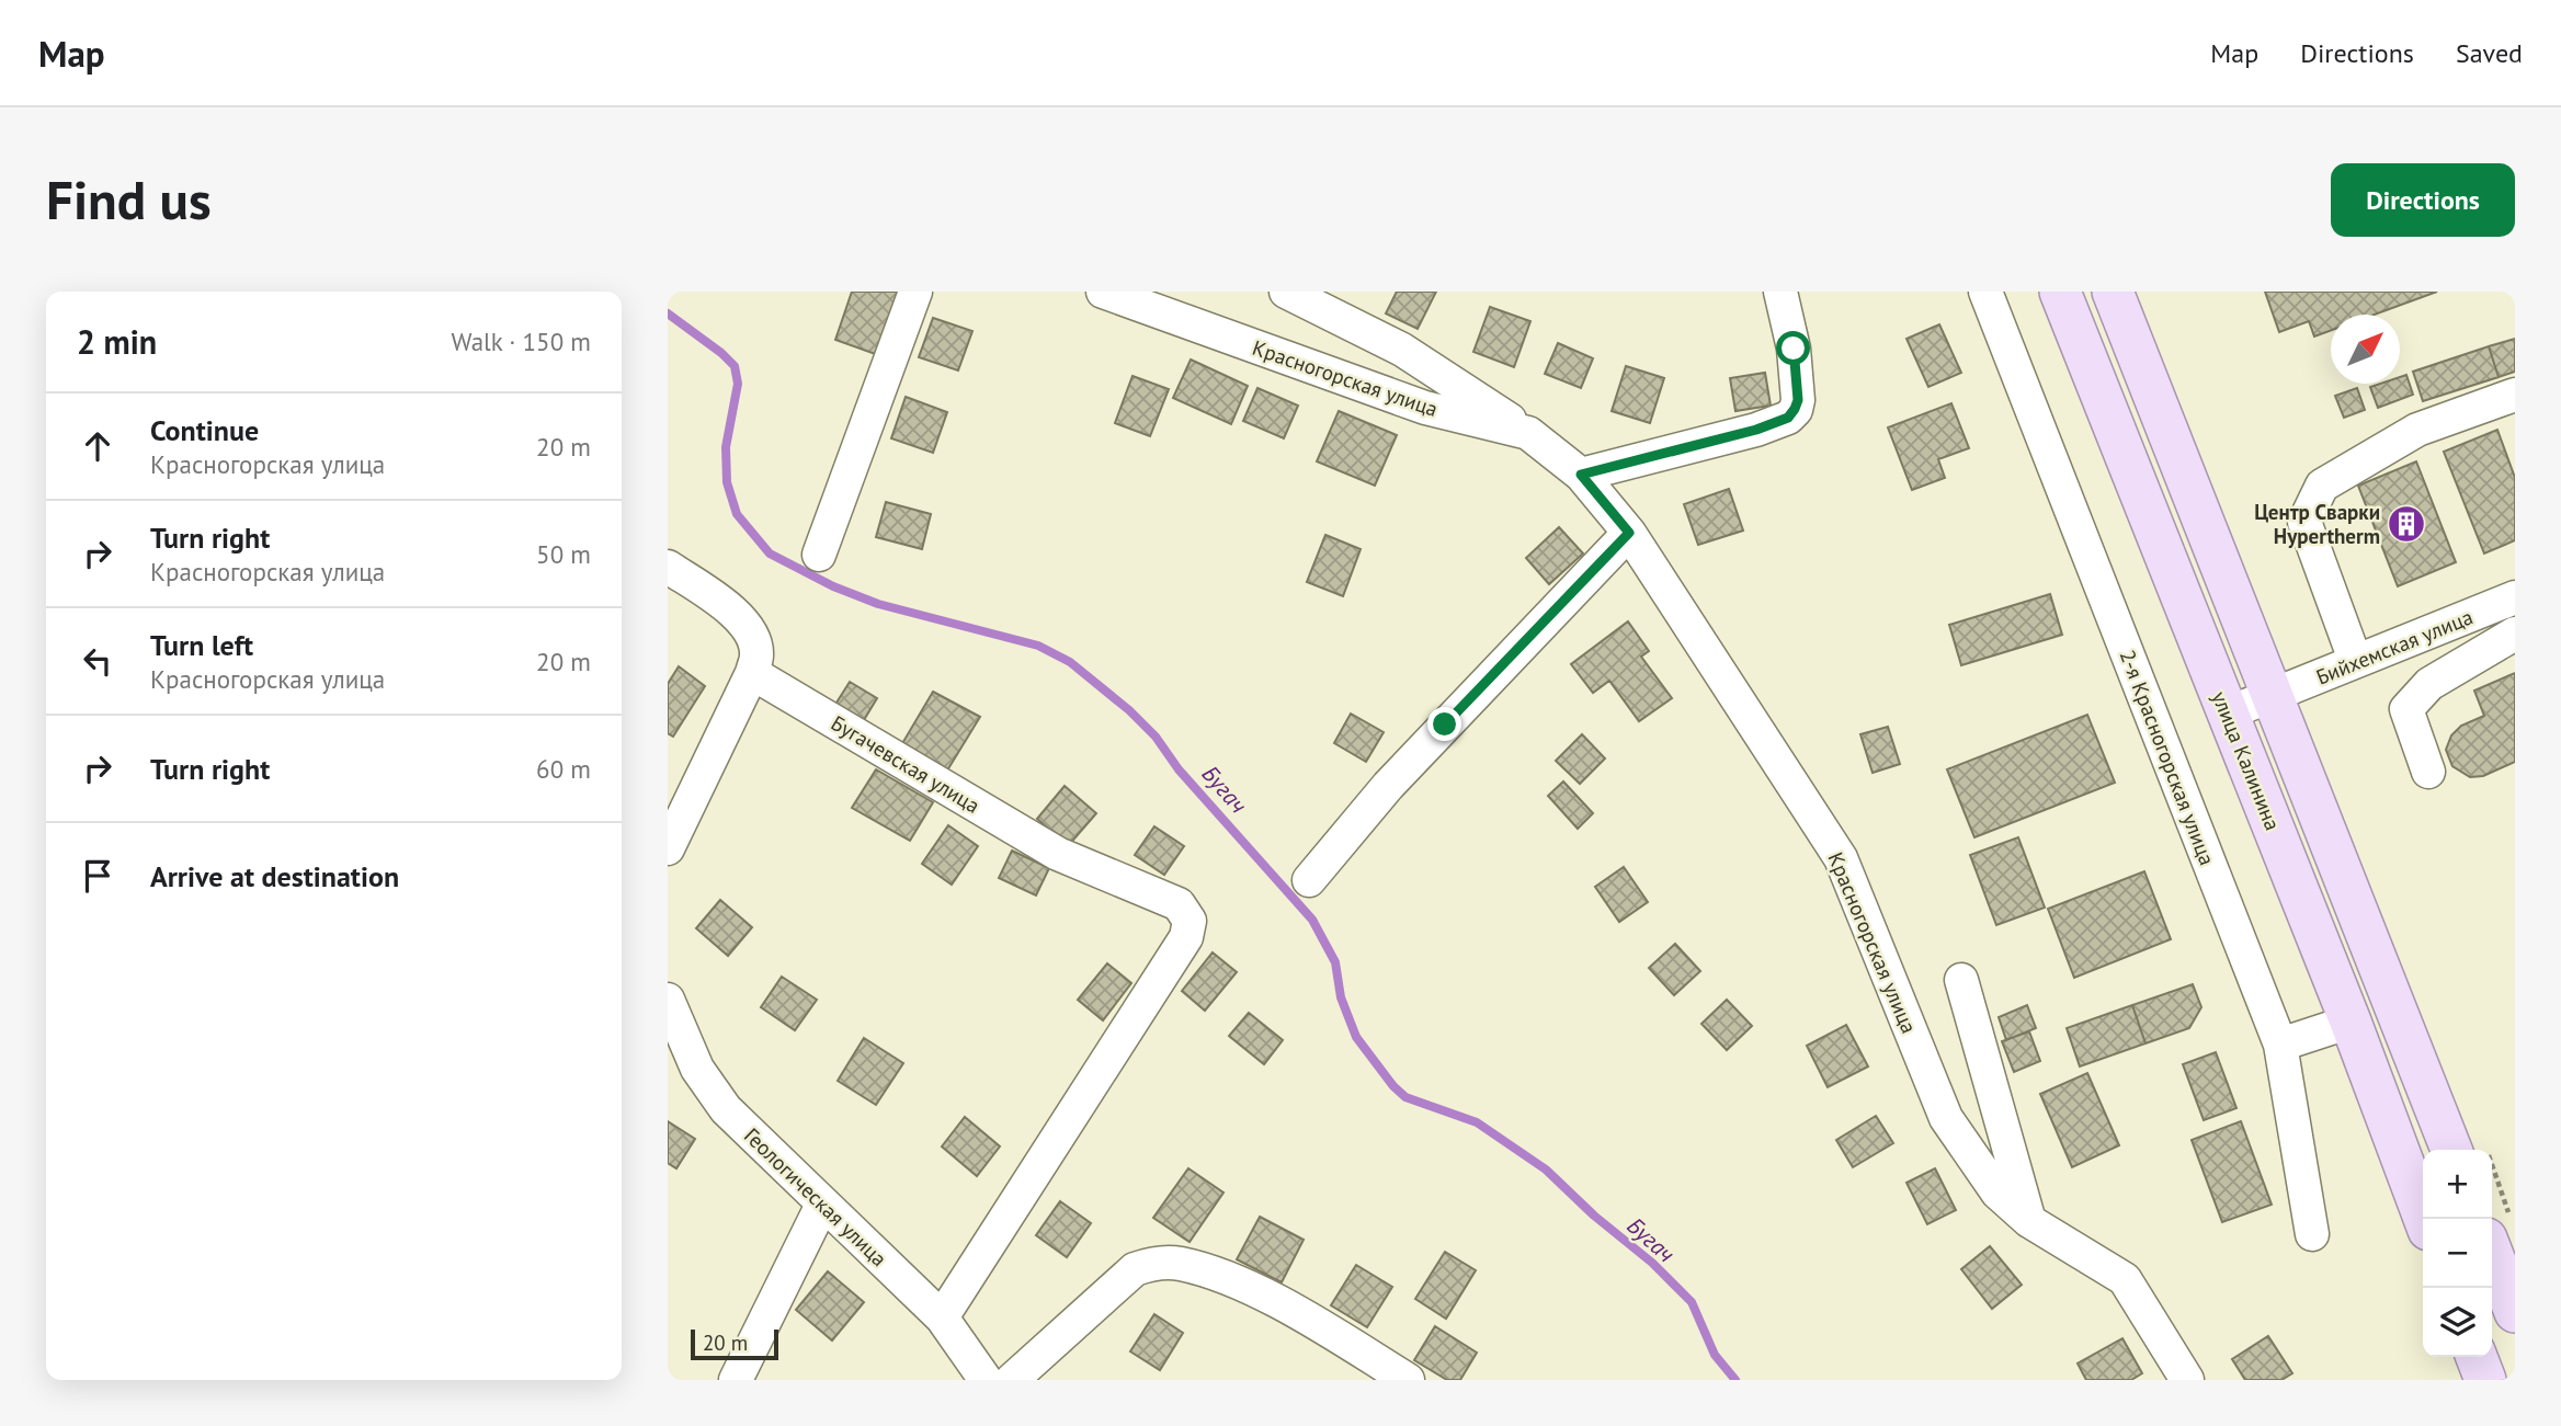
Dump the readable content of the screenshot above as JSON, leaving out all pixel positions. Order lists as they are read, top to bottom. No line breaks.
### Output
{"streets":{"main road":["улица Калинина"],"street":["Красногорская улица","Бийхемская улица","2-я Красногорская улица","Бугачевская улица","Геологическая улица"]},"crossings":[["Бийхемская улица","улица Калинина"],["Бугачевская улица","Геологическая улица"]],"water":["Бугач"],"places":{"building":["Центр Сварки Hypertherm"]},"scale_bar":"20 m","north":"top right","page":{"header":"Map","nav":["Map","Directions","Saved"],"buttons":"Directions","title":"Find us","heading":["2 min","Walk · 150 m"],"list":[["Continue","Красногорская улица","20 m"],["Turn right","Красногорская улица","50 m"],["Turn left","Красногорская улица","20 m"],["Turn right","60 m"],"Arrive at destination"],"map_buttons":["+","−"],"scale":"20 m"}}
